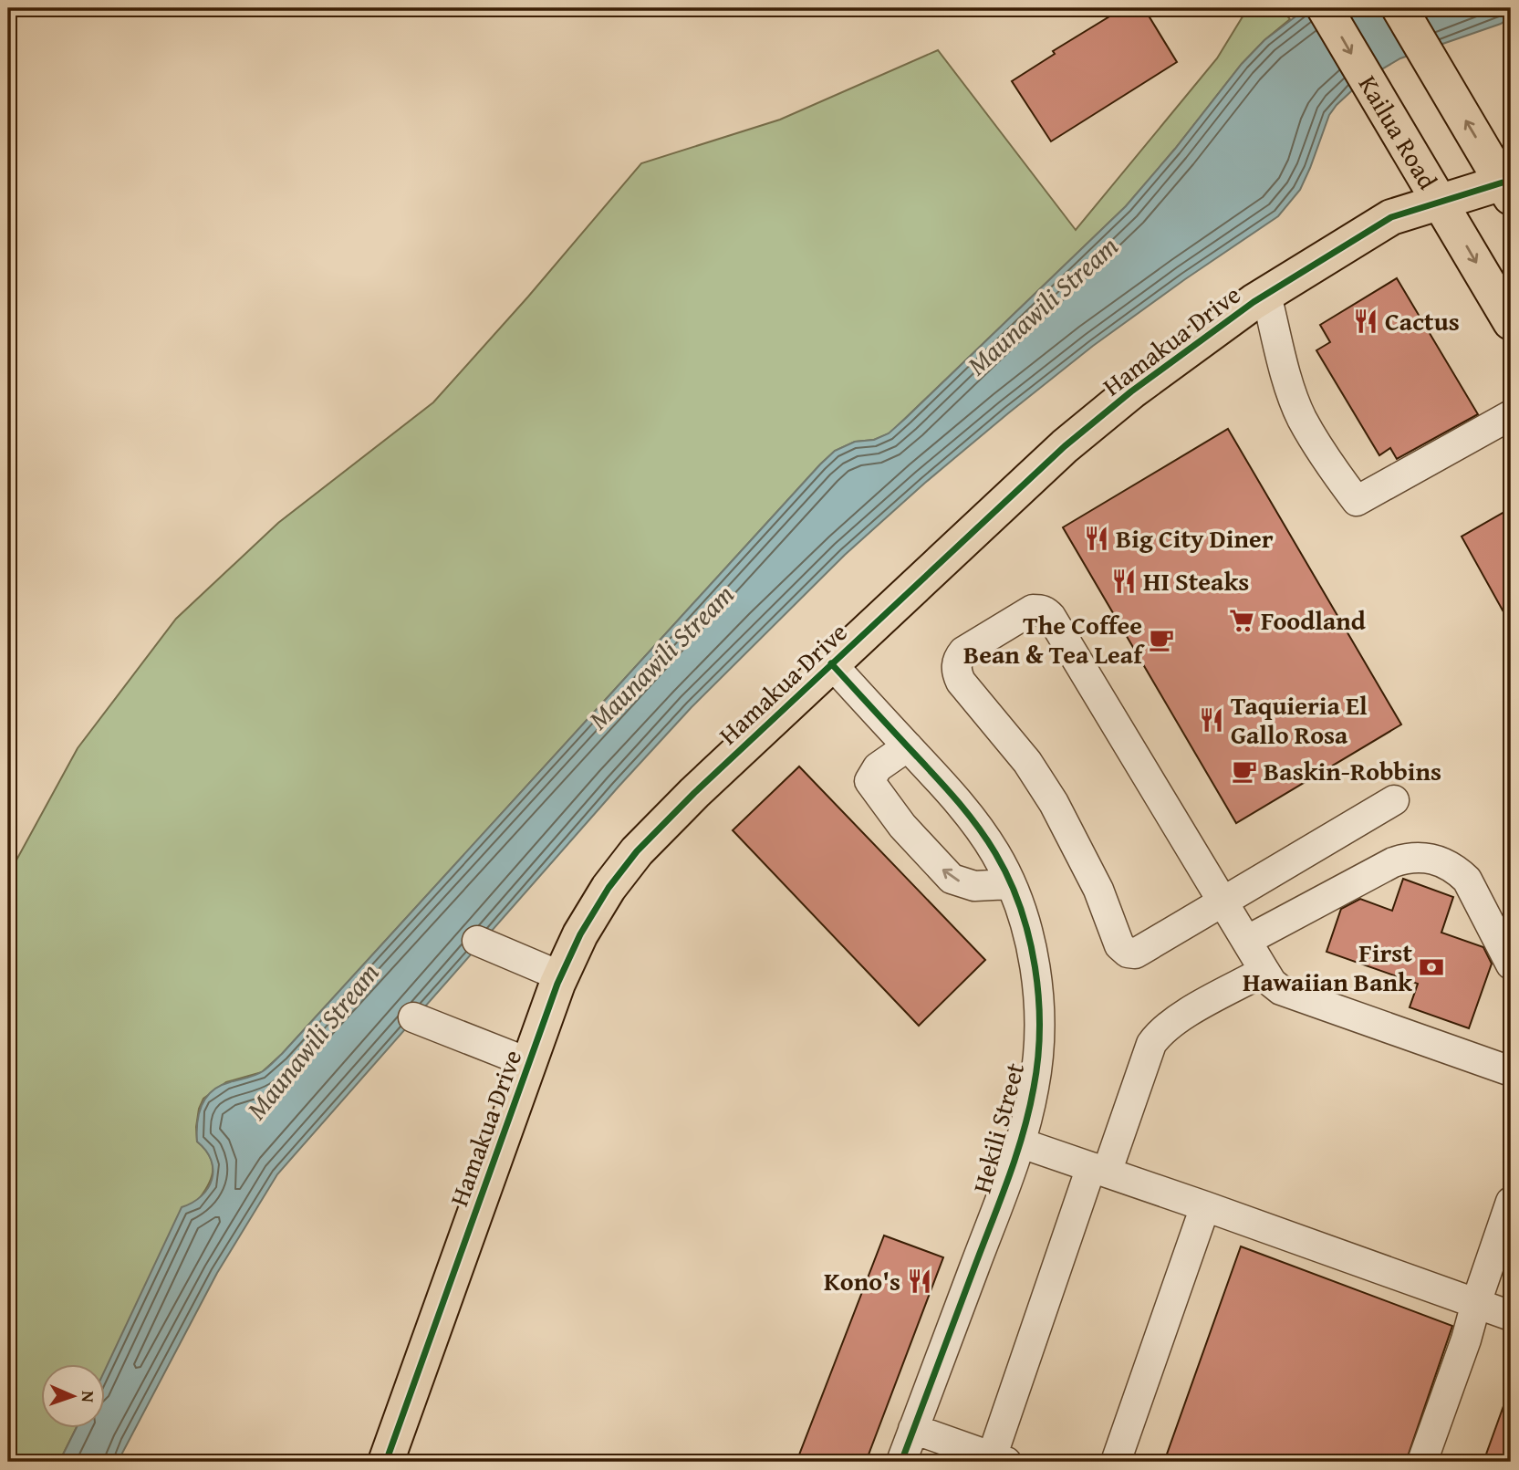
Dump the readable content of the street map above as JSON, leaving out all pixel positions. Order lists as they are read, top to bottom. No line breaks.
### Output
{"streets":{"main road":["Kailua Road","Hamakua Drive"],"street":["Hekili Street"]},"crossings":[["Kailua Road","Hamakua Drive"],["Hamakua Drive","Hekili Street"]],"water":["Maunawili Stream"],"places":{"restaurant":["Cactus","Big City Diner","HI Steaks","Taquieria El Gallo Rosa","Kono's"],"supermarket":["Foodland"],"cafe":["The Coffee Bean & Tea Leaf","Baskin-Robbins"],"bank":["First Hawaiian Bank"]},"north":"right"}
